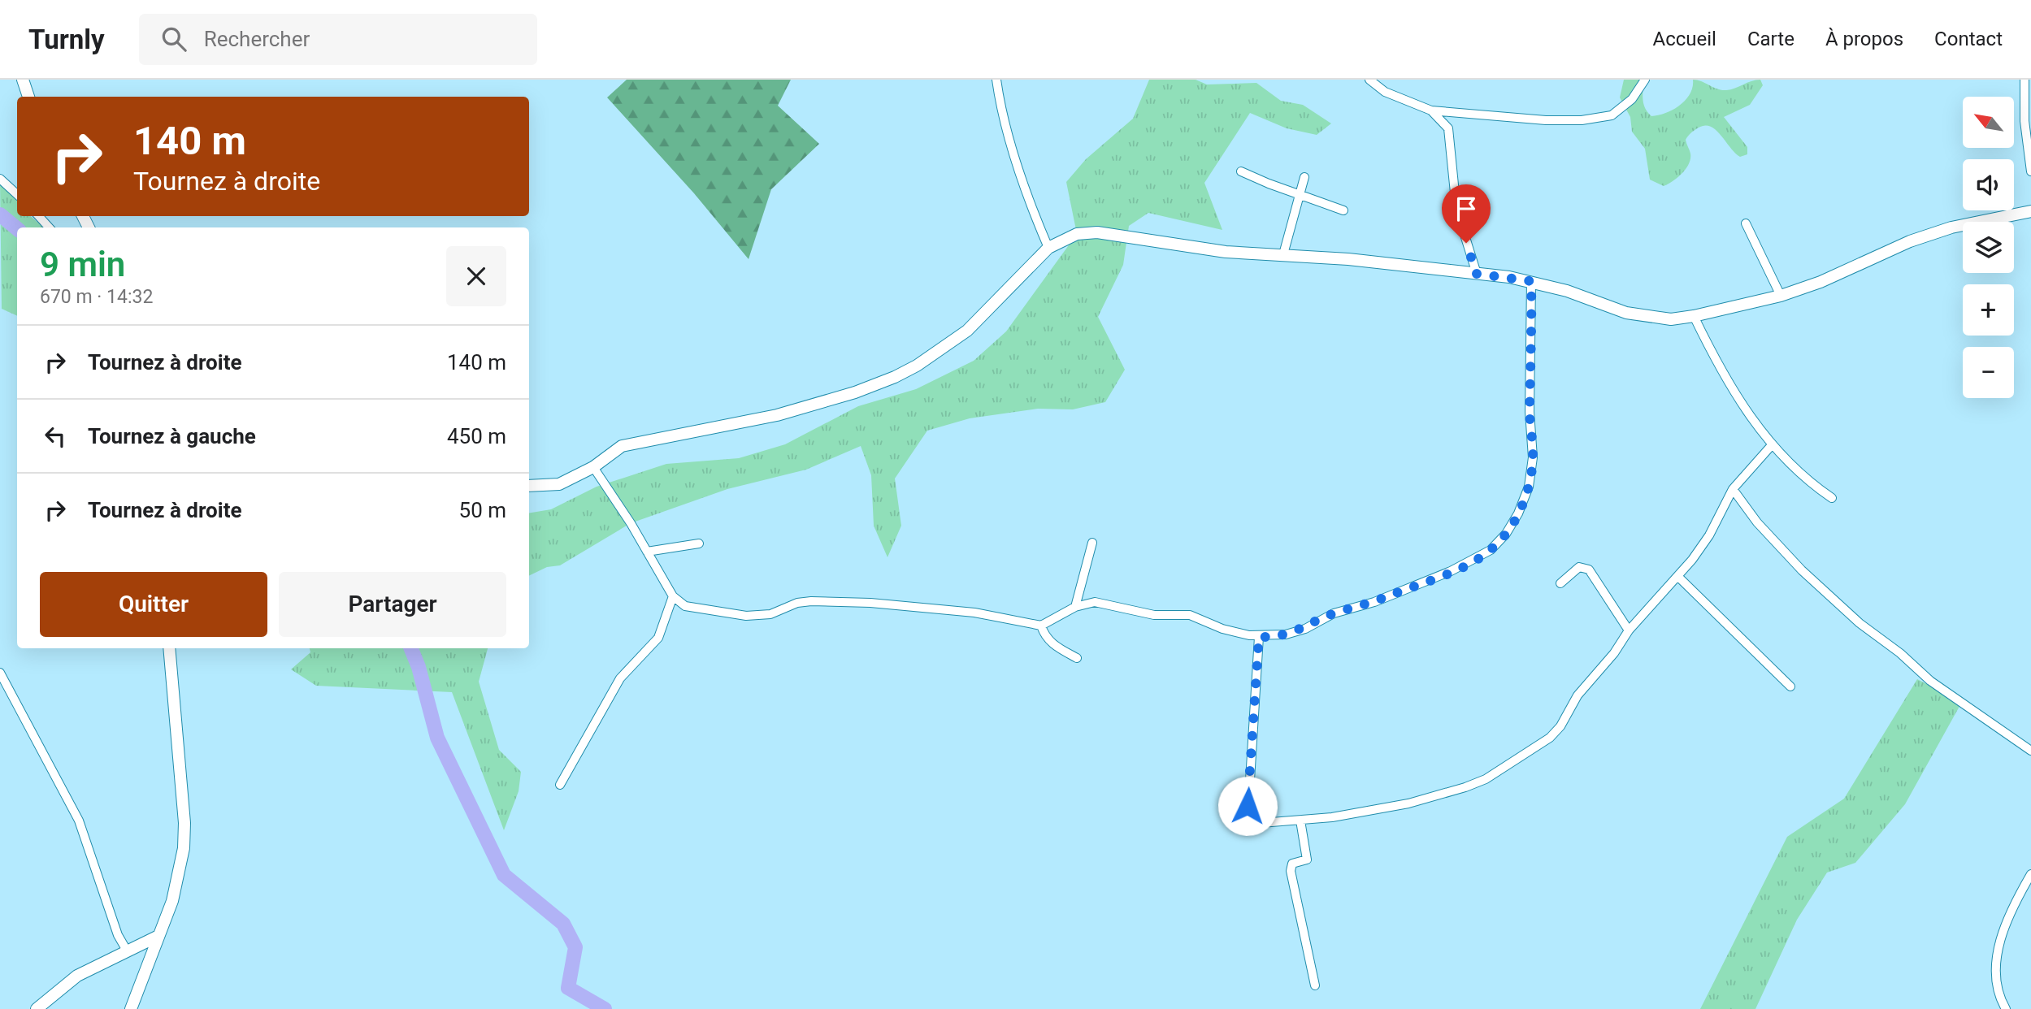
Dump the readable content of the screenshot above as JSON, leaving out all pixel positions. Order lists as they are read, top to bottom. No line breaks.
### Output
{"north":"top left","page":{"header":"Turnly","search":"Rechercher","nav":["Accueil","Carte","À propos","Contact"],"map_buttons":["+","−"],"turn":["140 m","Tournez à droite"],"heading":["9 min","670 m · 14:32"],"list":[{"name":"Tournez à droite","value":"140 m"},{"name":"Tournez à gauche","value":"450 m"},{"name":"Tournez à droite","value":"50 m"}],"buttons":["Quitter","Partager"]}}
